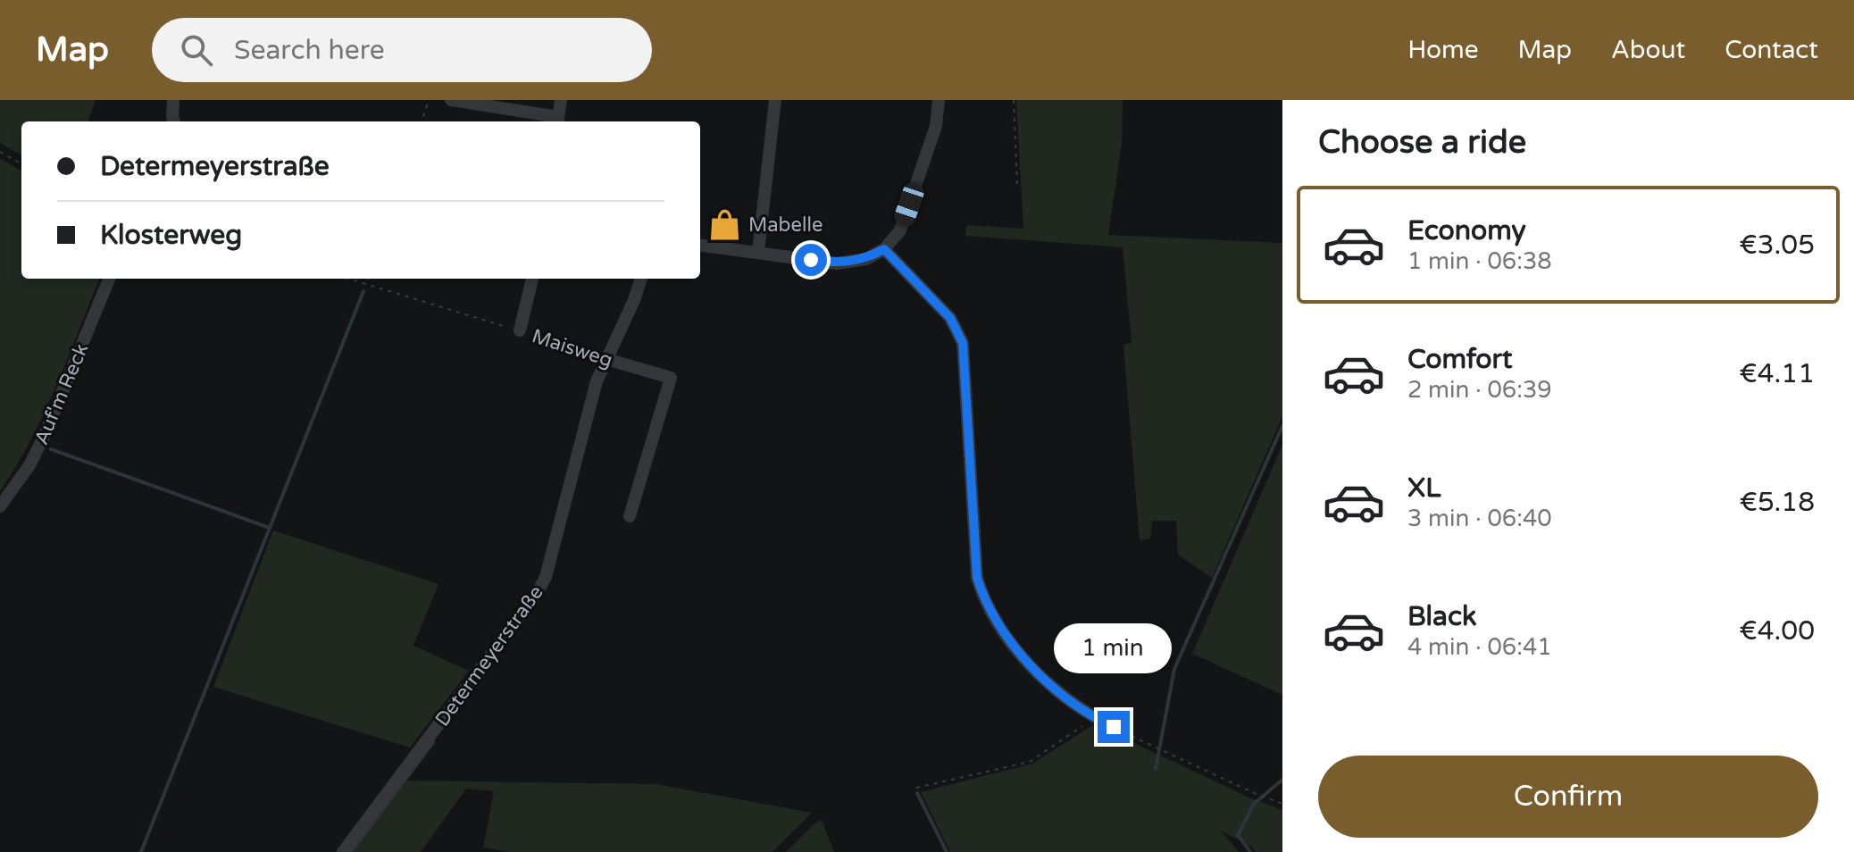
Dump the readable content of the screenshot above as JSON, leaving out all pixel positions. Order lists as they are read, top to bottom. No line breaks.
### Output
{"streets":{"street":["Maisweg","Auf'm Reck","Determeyerstraße"]},"crossings":[["Maisweg","Determeyerstraße"]],"places":{"shop":["Mabelle"]},"page":{"header":"Map","search":"Search here","nav":["Home","Map","About","Contact"],"heading":"Choose a ride","banner":["Determeyerstraße","Klosterweg"],"list":[{"name":"Economy","note":"1 min · 06:38","value":"€3.05"},{"name":"Comfort","note":"2 min · 06:39","value":"€4.11"},{"name":"XL","note":"3 min · 06:40","value":"€5.18"},{"name":"Black","note":"4 min · 06:41","value":"€4.00"}],"bubble":"1 min","buttons":"Confirm"}}
